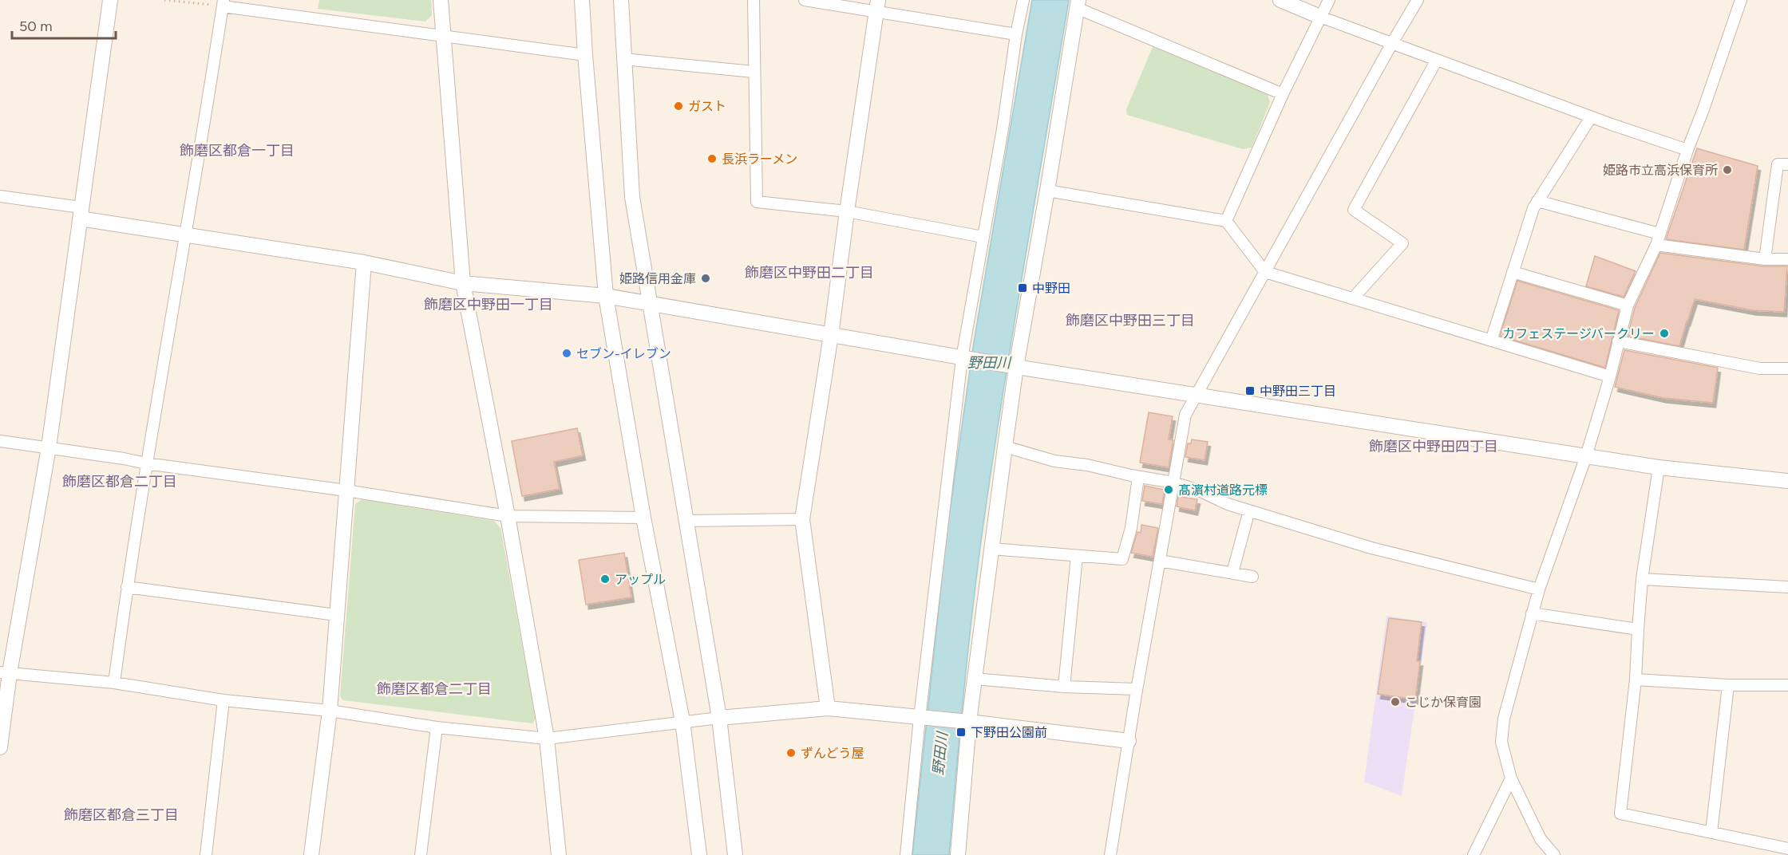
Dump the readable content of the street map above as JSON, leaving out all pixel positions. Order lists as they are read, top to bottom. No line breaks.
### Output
{"districts":["飾磨区都倉一丁目","飾磨区中野田二丁目","飾磨区中野田一丁目","飾磨区中野田三丁目","飾磨区中野田四丁目","飾磨区都倉二丁目","飾磨区都倉二丁目","飾磨区都倉三丁目"],"water":["野田川"],"places":{"other":["ガスト","長浜ラーメン","姫路市立高浜保育所","姫路信用金庫","カフェステージバークリー","セブン-イレブン","髙濵村道路元標","アップル","こじか保育園","ずんどう屋"],"transit":["中野田","中野田三丁目","下野田公園前"]},"scale_bar":"50 m"}
